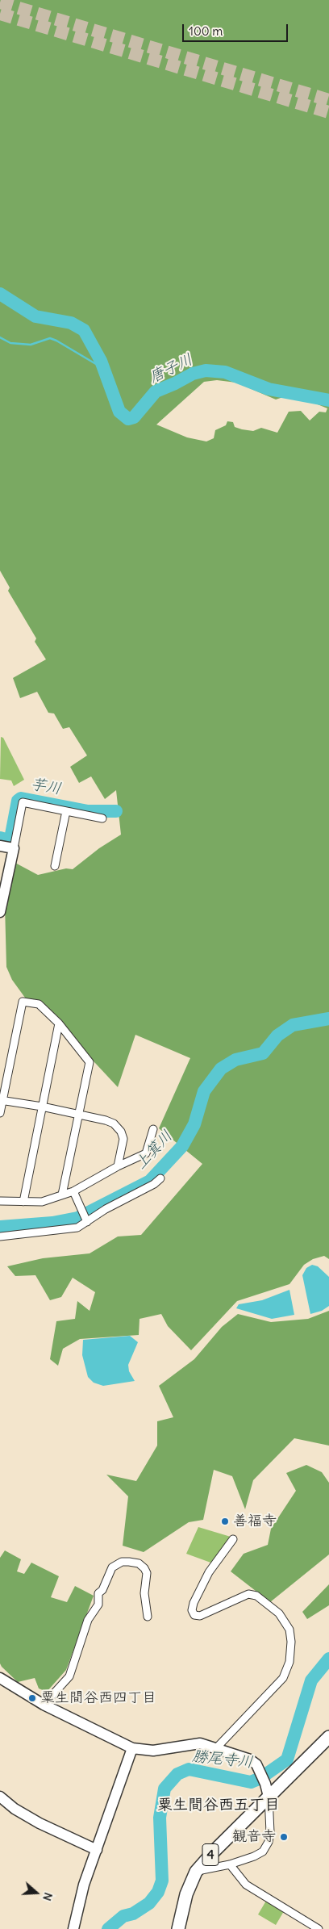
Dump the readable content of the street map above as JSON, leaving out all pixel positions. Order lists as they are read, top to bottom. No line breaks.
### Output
{"streets":{"main road":["4"]},"districts":["粟生間谷西五丁目"],"water":["唐子川","芋川","上箕川","勝尾寺川"],"places":["善福寺","粟生間谷西四丁目","観音寺"],"scale_bar":"100 m","north":"right"}
